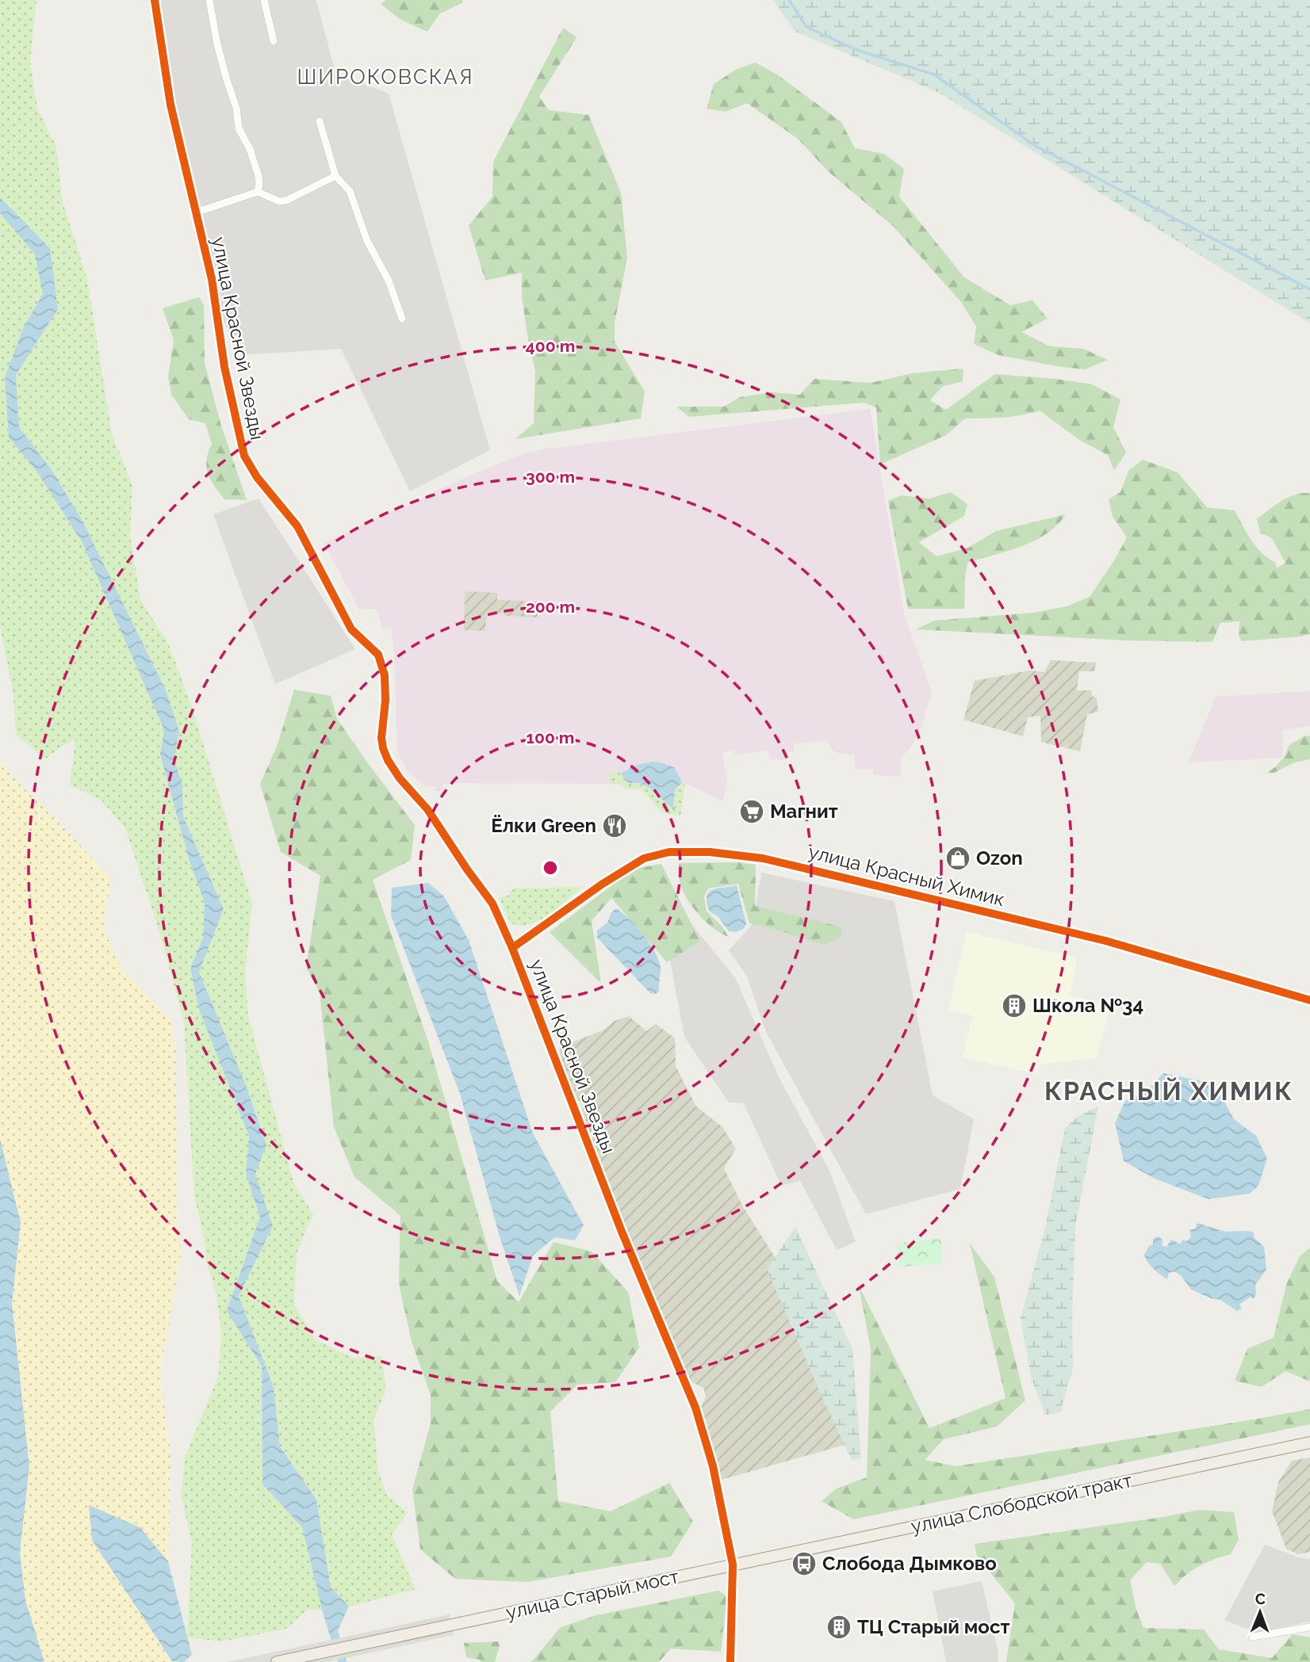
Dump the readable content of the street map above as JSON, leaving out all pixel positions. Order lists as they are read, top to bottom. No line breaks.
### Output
{"streets":{"main road":["улица Слободской тракт","улица Старый мост"],"street":["улица Красной Звезды","улица Красный Химик"]},"crossings":[["улица Красной Звезды","улица Красный Химик"],["улица Красной Звезды","улица Слободской тракт"],["улица Красной Звезды","улица Старый мост"],["улица Слободской тракт","улица Старый мост"]],"districts":["ШИРОКОВСКАЯ","КРАСНЫЙ ХИМИК"],"places":{"supermarket":["Магнит"],"restaurant":["Ёлки Green"],"shop":["Ozon"],"building":["Школа №34","ТЦ Старый мост"],"bus stop":["Слобода Дымково"]},"north":"top","rings":["400 m","300 m","200 m","100 m"]}
